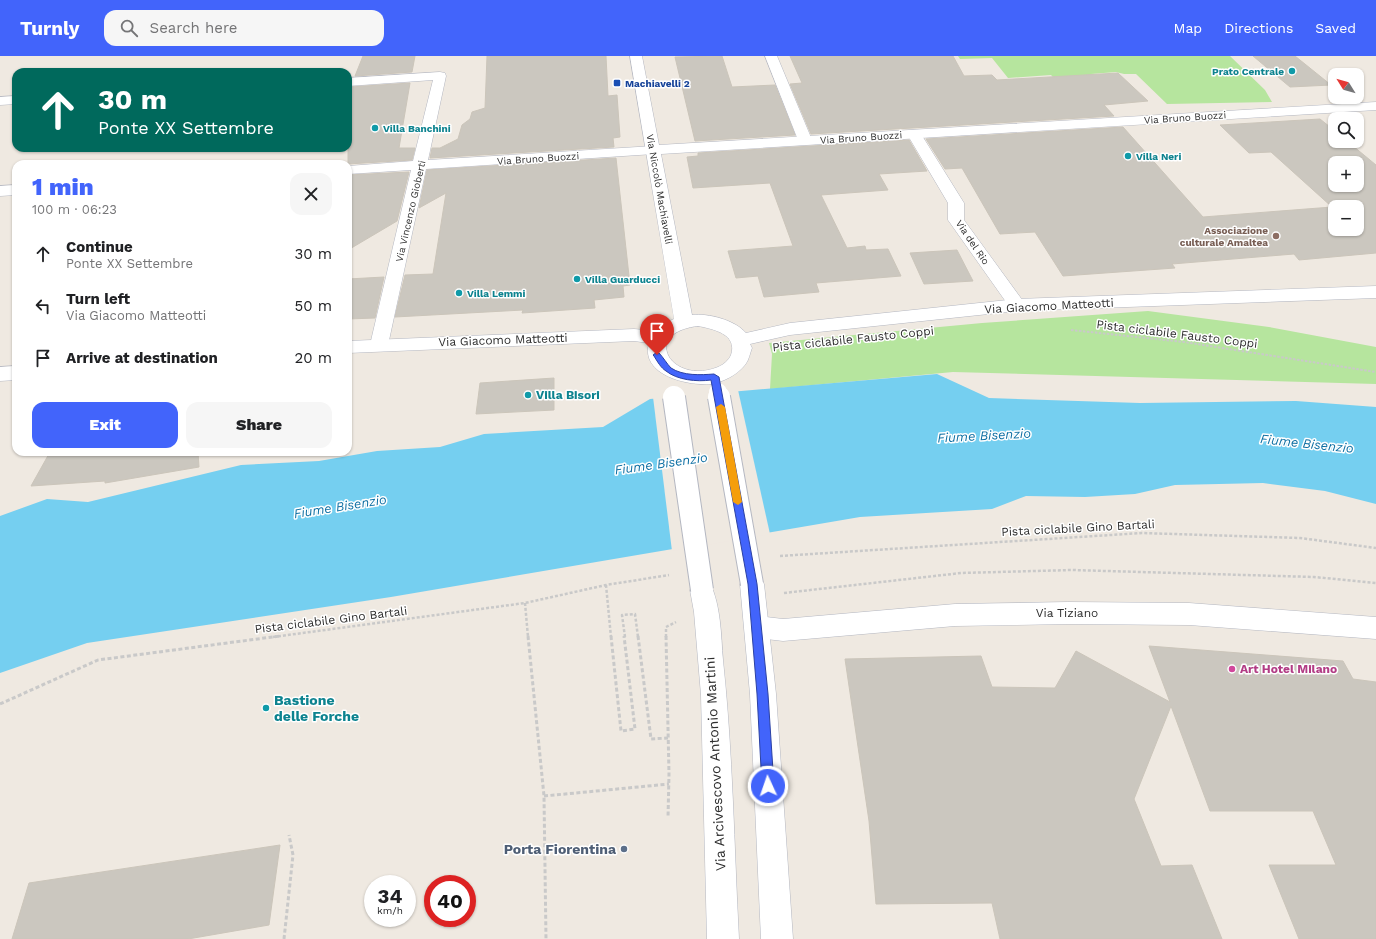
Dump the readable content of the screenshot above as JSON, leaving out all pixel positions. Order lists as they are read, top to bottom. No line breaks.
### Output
{"streets":{"street":["Via Bruno Buozzi","Via Niccolò Machiavelli","Via Vincenzo Gioberti","Via del Rio","Via Giacomo Matteotti","Via Tiziano","Via Arcivescovo Antonio Martini"],"path":["Pista ciclabile Fausto Coppi","Pista ciclabile Gino Bartali"]},"crossings":[["Via Bruno Buozzi","Via Niccolò Machiavelli"],["Via Bruno Buozzi","Via Vincenzo Gioberti"],["Via Bruno Buozzi","Via del Rio"],["Via Niccolò Machiavelli","Via Giacomo Matteotti"],["Via Niccolò Machiavelli","Via Arcivescovo Antonio Martini"],["Via Vincenzo Gioberti","Via Giacomo Matteotti"],["Via del Rio","Via Giacomo Matteotti"],["Via Giacomo Matteotti","Via Arcivescovo Antonio Martini"]],"water":["Fiume Bisenzio"],"places":{"other":["Prato Centrale","Villa Banchini","Villa Neri","Associazione culturale Amaltea","Villa Guarducci","Villa Lemmi","Villa Bisori","Art Hotel Milano","Bastione delle Forche","Porta Fiorentina"],"transit":["Machiavelli 2"]},"north":"top left","page":{"header":"Turnly","search":"Search here","nav":["Map","Directions","Saved"],"map_buttons":["+","−"],"turn":["30 m","Ponte XX Settembre"],"heading":["1 min","100 m · 06:23"],"list":[{"name":"Continue","note":"Ponte XX Settembre","value":"30 m"},{"name":"Turn left","note":"Via Giacomo Matteotti","value":"50 m"},{"name":"Arrive at destination","value":"20 m"}],"buttons":["Exit","Share"],"speed":"34 km/h","limit":"40"}}
